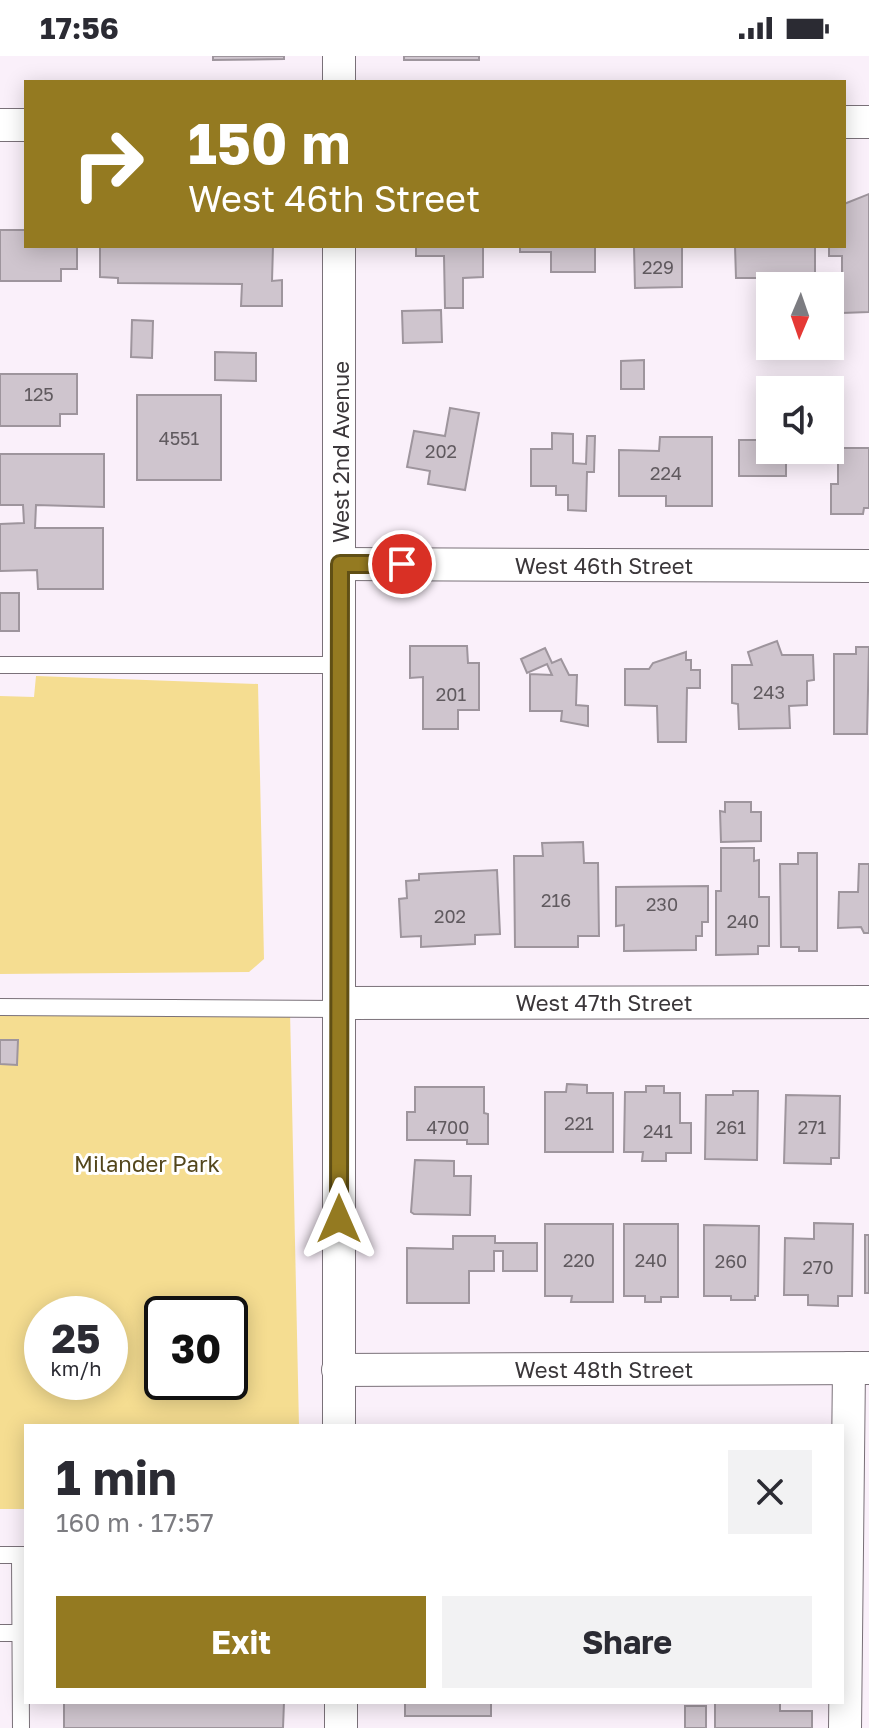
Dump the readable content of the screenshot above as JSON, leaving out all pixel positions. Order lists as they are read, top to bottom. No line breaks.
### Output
{"streets":{"street":["West 2nd Avenue","West 46th Street","West 47th Street","West 48th Street"]},"crossings":[["West 2nd Avenue","West 46th Street"],["West 2nd Avenue","West 47th Street"],["West 2nd Avenue","West 48th Street"]],"parks":["Milander Park"],"house_numbers":["229","125","4551","202","224","243","201","216","230","202","240","221","4700","261","271","241","220","240","260","270"],"north":"bottom","page":{"status":"17:56","turn":["150 m","West 46th Street"],"speed":"25 km/h","limit":"30","heading":["1 min","160 m · 17:57"],"buttons":["Exit","Share"]}}
